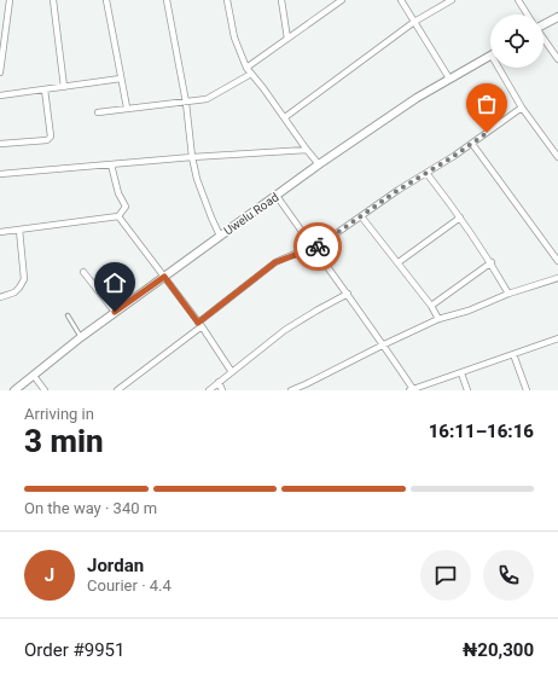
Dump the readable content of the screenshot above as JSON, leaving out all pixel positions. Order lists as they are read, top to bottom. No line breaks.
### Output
{"streets":{"street":["Uwelu Road"]},"page":{"heading":["3 min","Arriving in","16:11–16:16"],"panel":["Jordan","Courier · 4.4","Order #9951","₦20,300"],"bar":"On the way · 340 m","round":"J"}}
